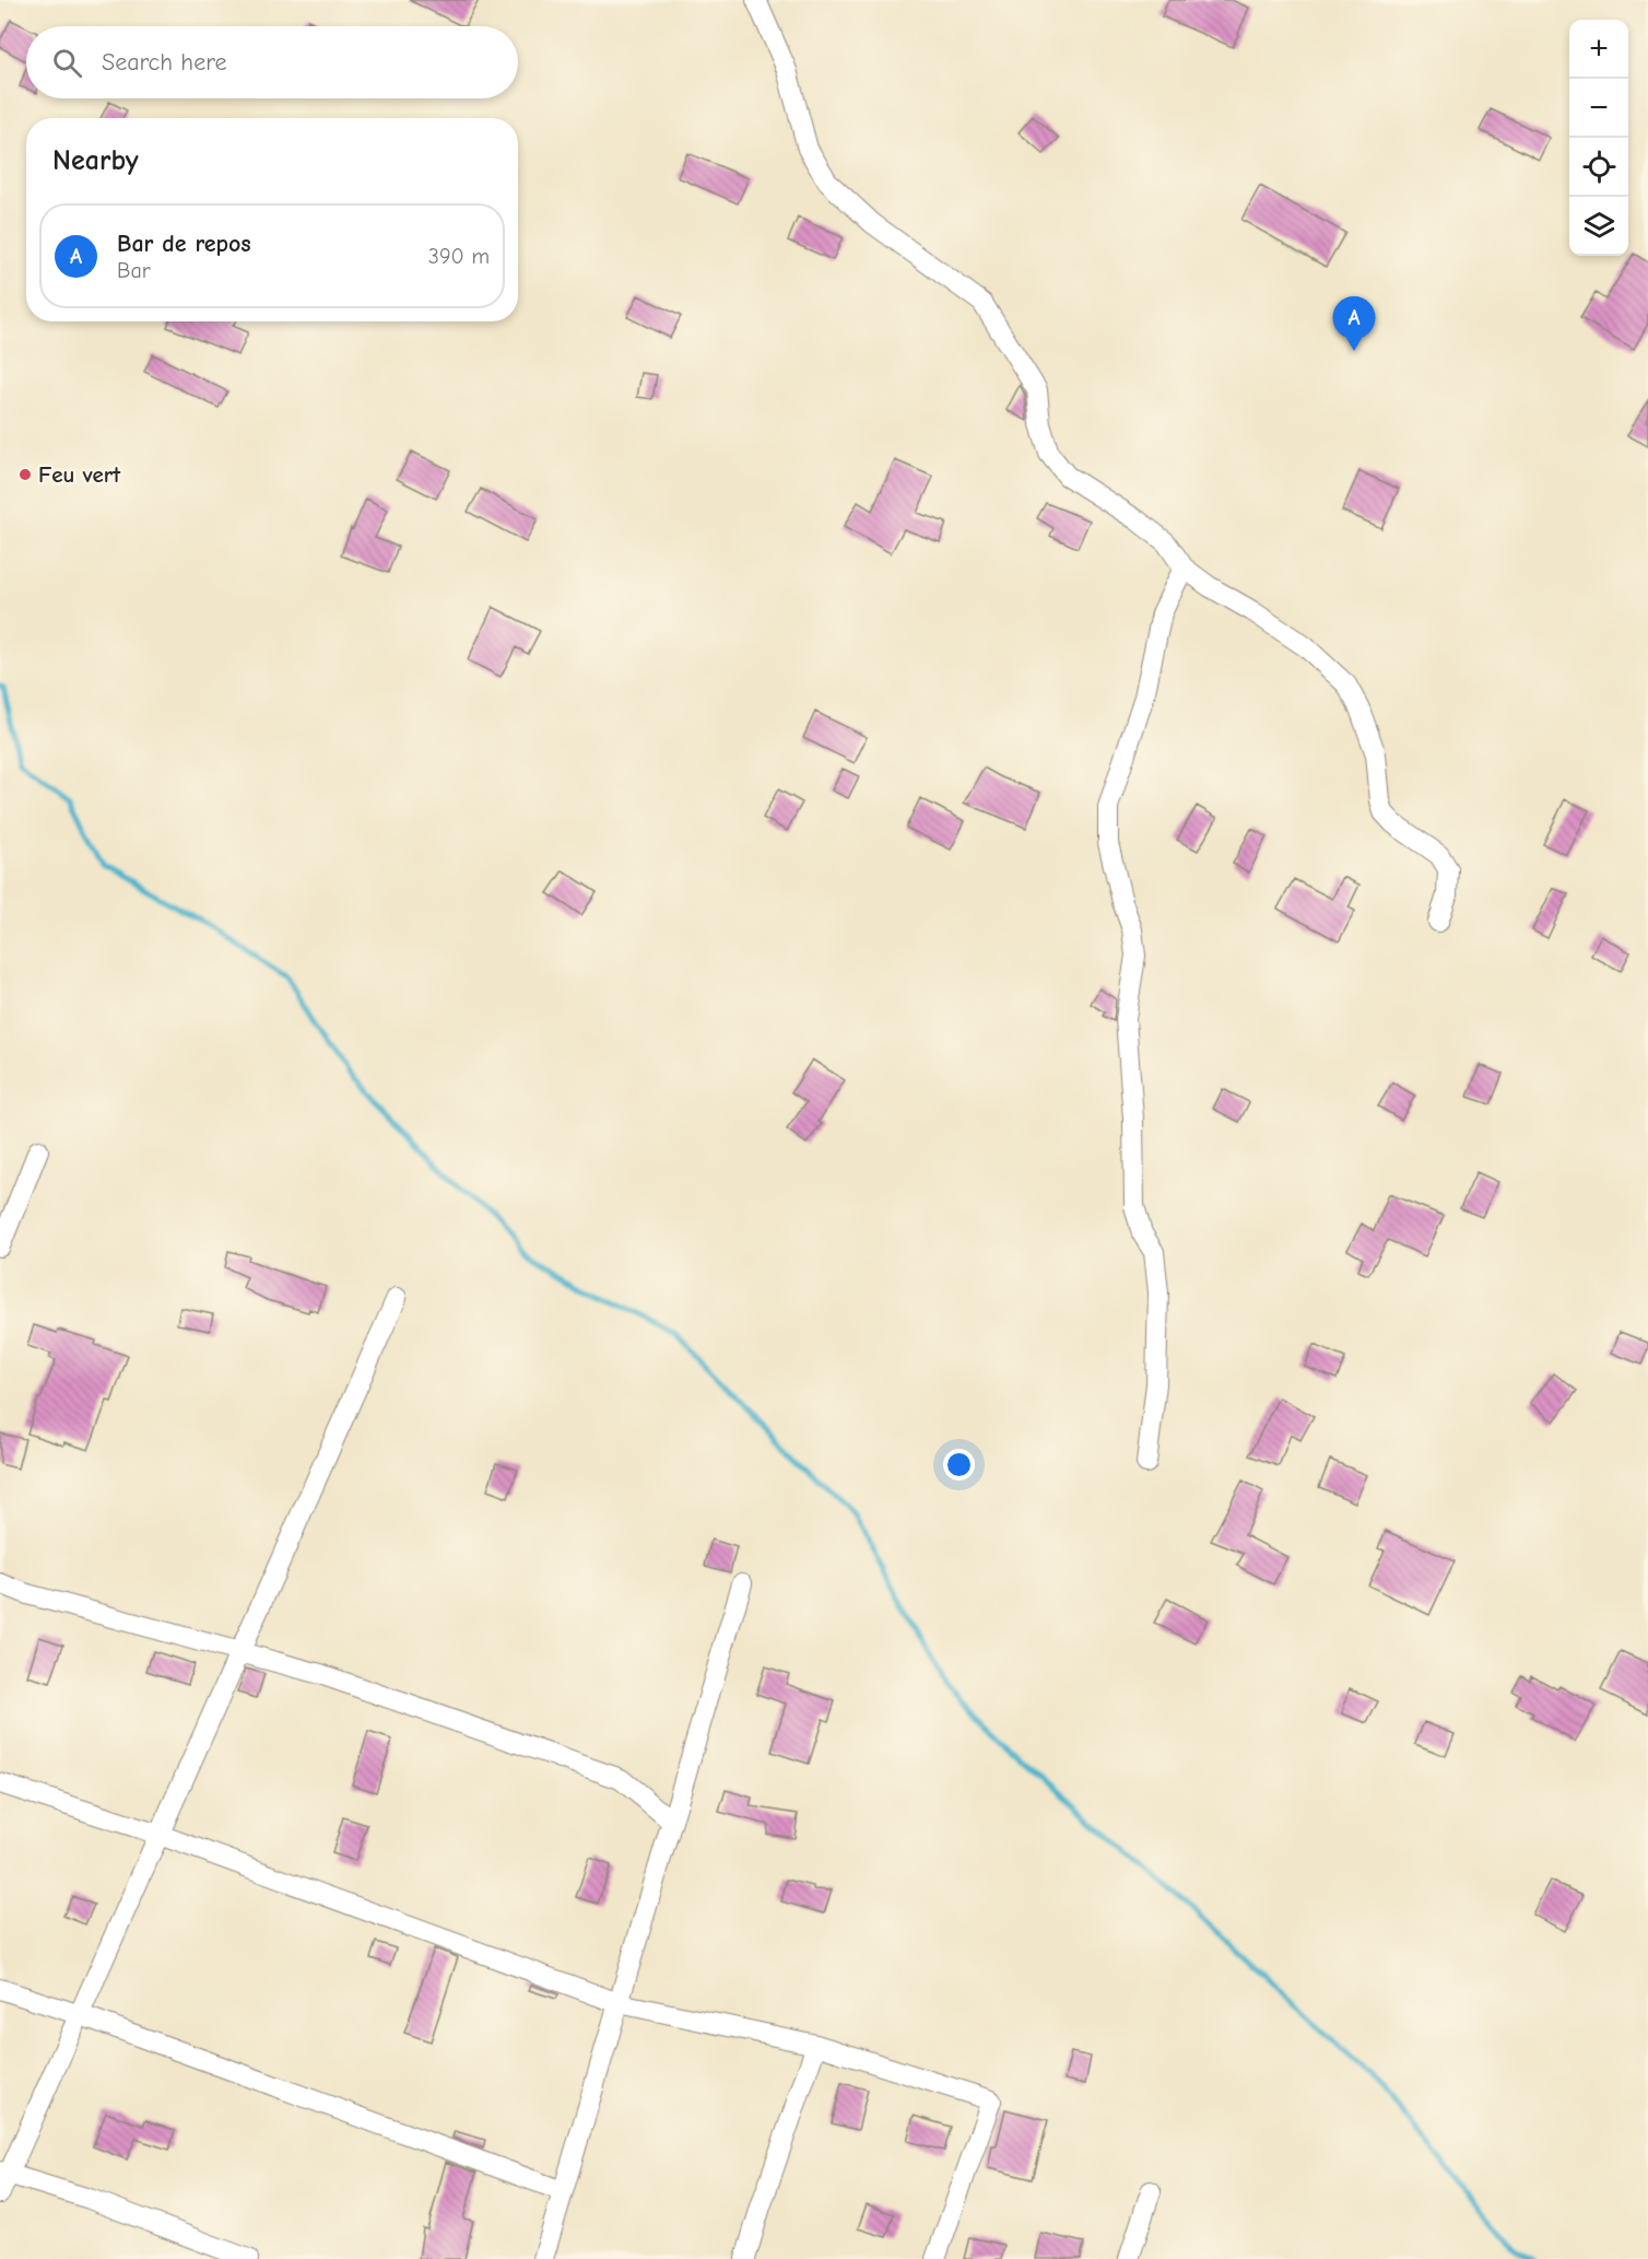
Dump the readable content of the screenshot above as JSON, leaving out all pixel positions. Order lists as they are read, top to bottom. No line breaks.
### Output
{"places":["Feu vert"],"page":{"map_buttons":["+","−"],"search":"Search here","heading":"Nearby","list":[{"mark":"A","name":"Bar de repos","note":"Bar","value":"390 m"}],"pins":"A"}}
